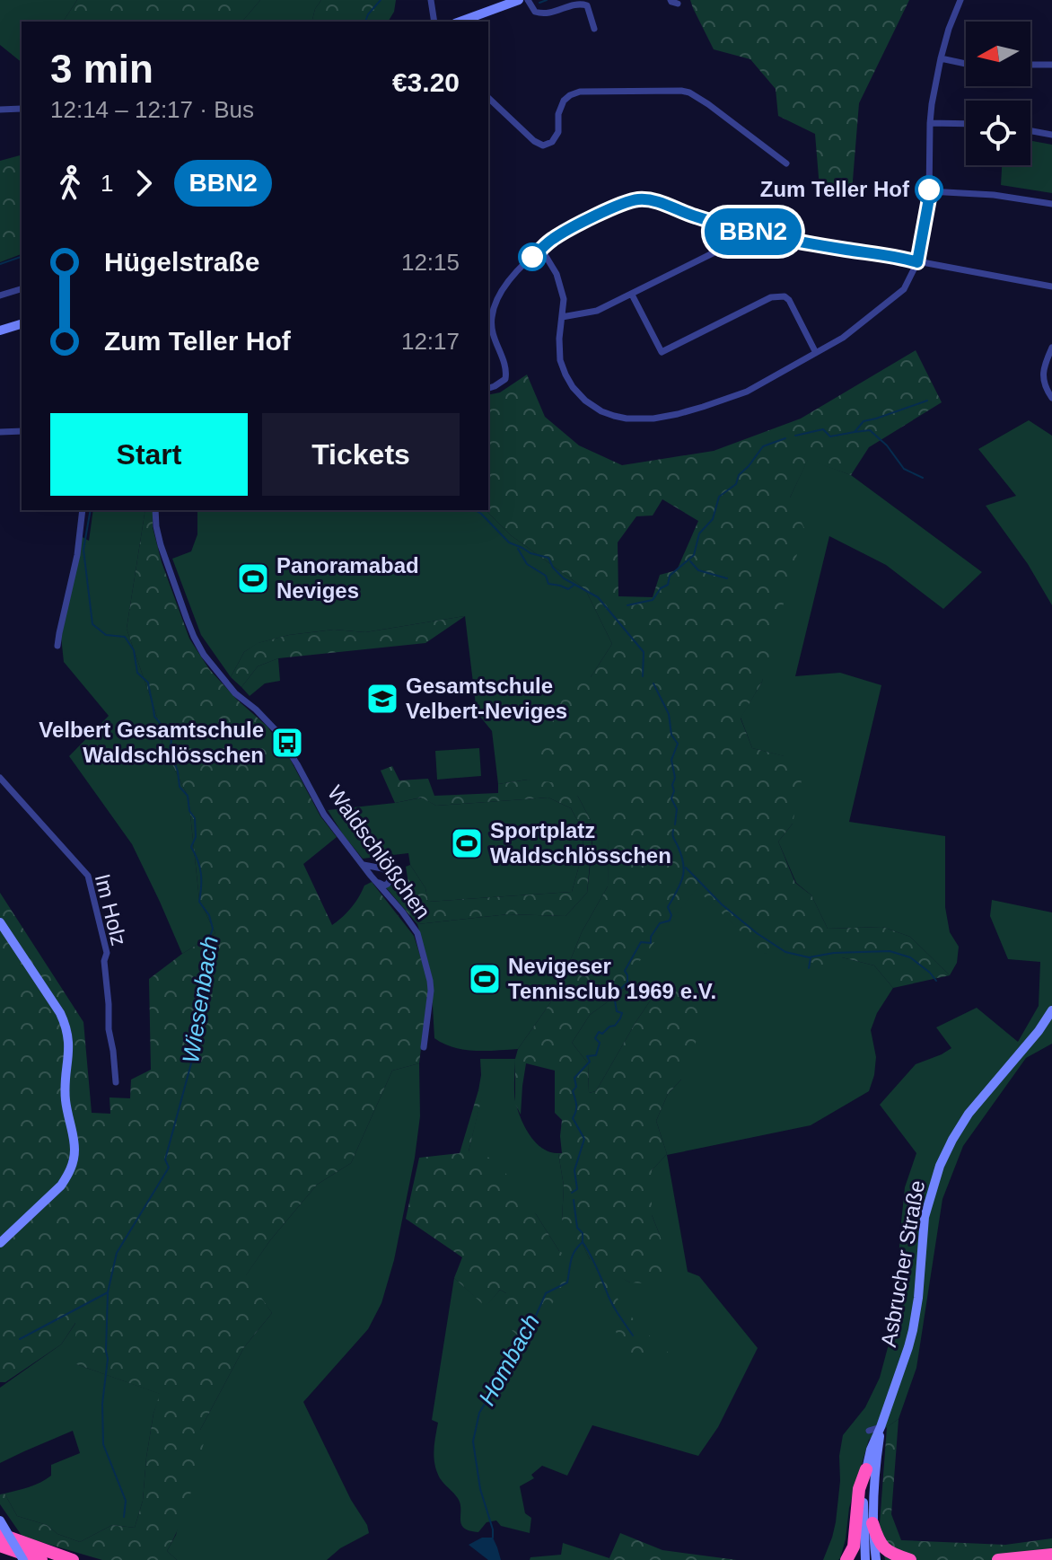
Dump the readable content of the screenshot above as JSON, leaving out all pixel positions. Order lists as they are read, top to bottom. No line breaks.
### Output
{"streets":{"main road":["Asbrucher Straße"],"street":["Waldschlößchen","Im Holz"]},"water":["Wiesenbach","Hombach"],"places":{"other":["Zum Teller Hof"],"sports":["Panoramabad Neviges","Sportplatz Waldschlösschen","Nevigeser Tennisclub 1969 e.V."],"school or university":["Gesamtschule Velbert-Neviges"],"bus stop":["Velbert Gesamtschule Waldschlösschen"]},"lines":["bus line BBN2"],"north":"left","page":{"on_map":"BBN2","heading":["3 min","12:14 – 12:17 · Bus","€3.20"],"legs":["1","BBN2"],"list":[{"name":"Hügelstraße","value":"12:15"},{"name":"Zum Teller Hof","value":"12:17"}],"buttons":["Start","Tickets"]}}
